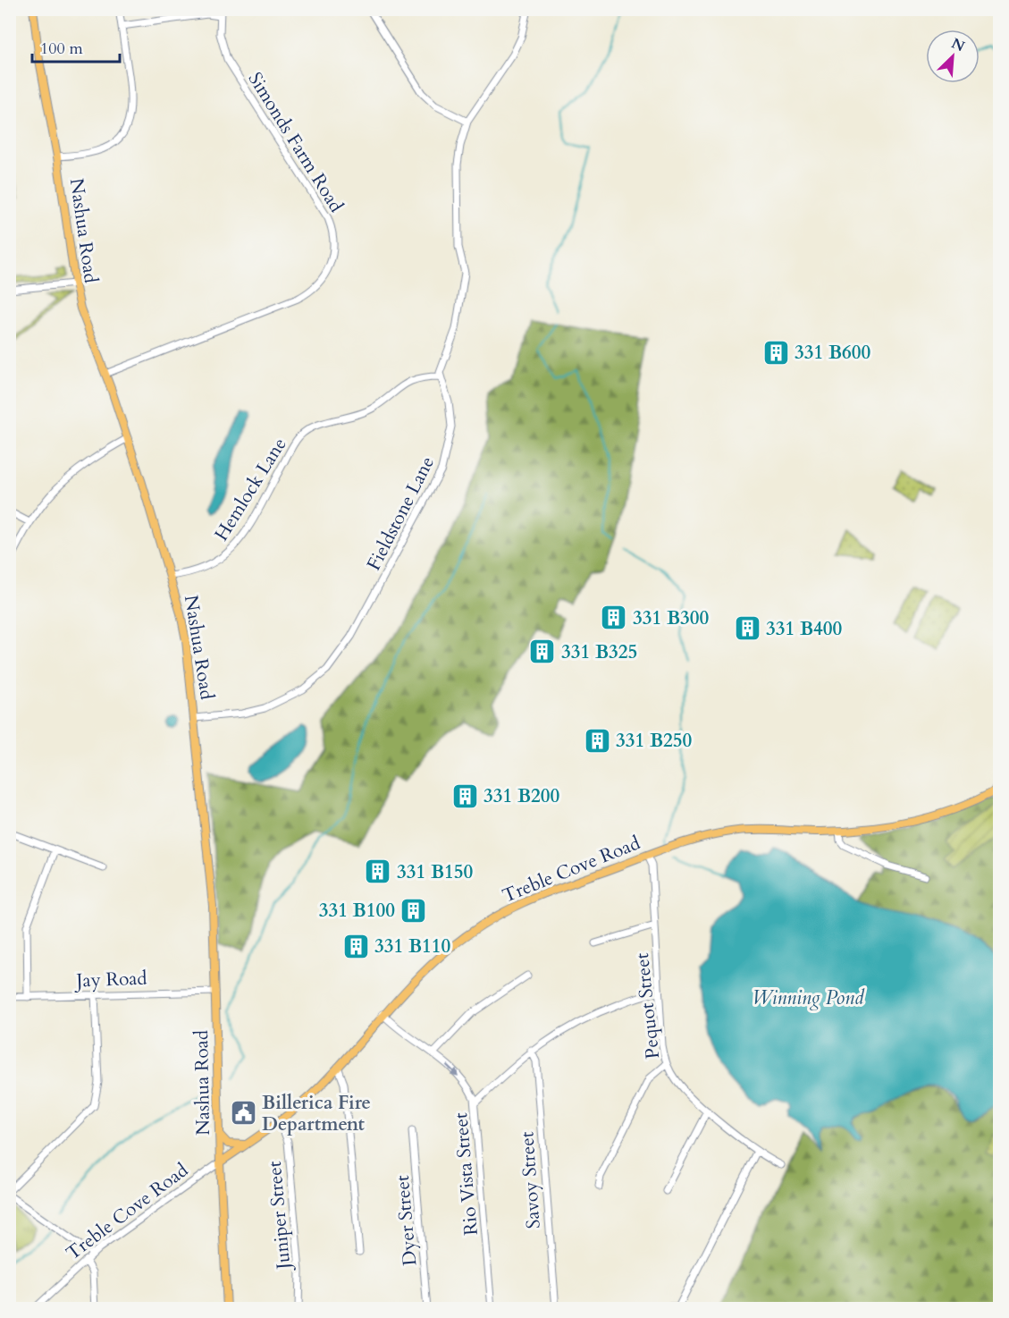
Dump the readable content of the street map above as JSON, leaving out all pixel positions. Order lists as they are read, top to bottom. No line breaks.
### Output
{"streets":{"main road":["Nashua Road","Treble Cove Road"],"street":["Simonds Farm Road","Hemlock Lane","Fieldstone Lane","Jay Road","Pequot Street","Rio Vista Street","Savoy Street","Juniper Street","Dyer Street"]},"crossings":[["Simonds Farm Road","Nashua Road"],["Nashua Road","Hemlock Lane"],["Nashua Road","Fieldstone Lane"],["Nashua Road","Treble Cove Road"],["Nashua Road","Jay Road"],["Hemlock Lane","Fieldstone Lane"],["Treble Cove Road","Pequot Street"],["Treble Cove Road","Rio Vista Street"],["Treble Cove Road","Juniper Street"]],"water":["Winning Pond"],"places":{"building":["331 B600","331 B300","331 B400","331 B325","331 B250","331 B200","331 B150","331 B100","331 B110"],"public building":["Billerica Fire Department"]},"scale_bar":"100 m","north":"top right"}
